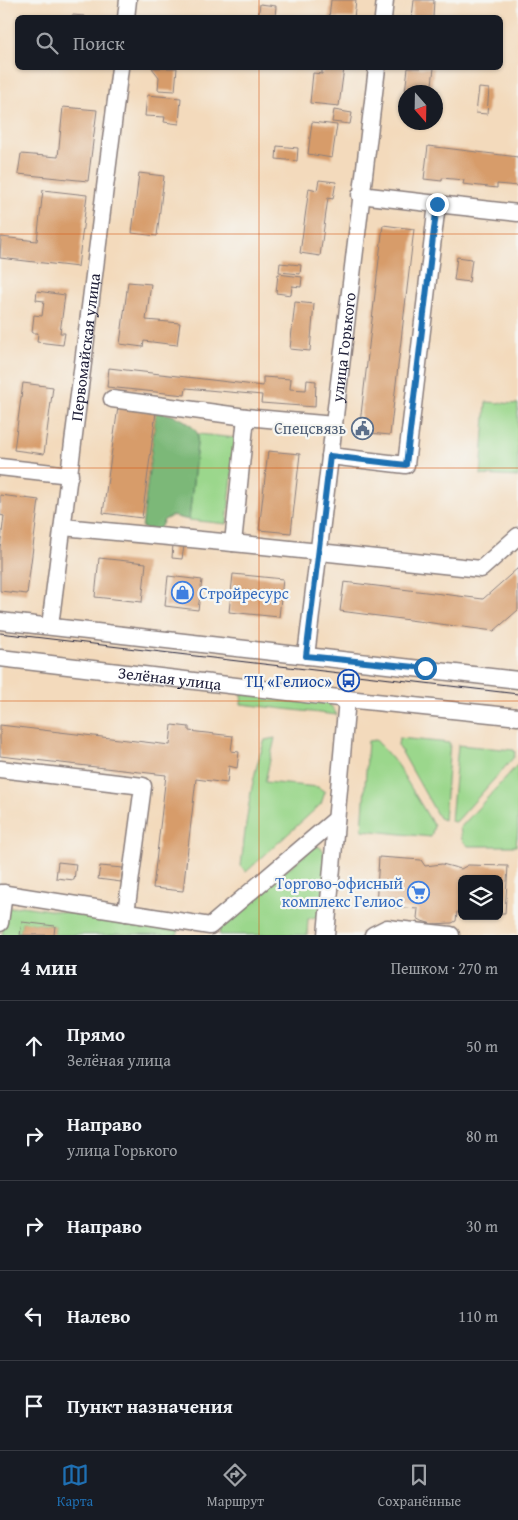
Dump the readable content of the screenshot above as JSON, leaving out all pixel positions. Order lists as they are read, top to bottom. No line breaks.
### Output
{"streets":{"street":["Первомайская улица","улица Горького","Зелёная улица"]},"places":{"public building":["Спецсвязь"],"shop":["Стройресурс"],"bus stop":["ТЦ «Гелиос»"],"supermarket":["Торгово-офисный комплекс Гелиос"]},"north":"bottom","page":{"search":"Поиск","heading":["4 мин","Пешком · 270 m"],"list":[["Прямо","Зелёная улица","50 m"],["Направо","улица Горького","80 m"],["Направо","30 m"],["Налево","110 m"],"Пункт назначения"],"nav":["Карта","Маршрут","Сохранённые"]}}
